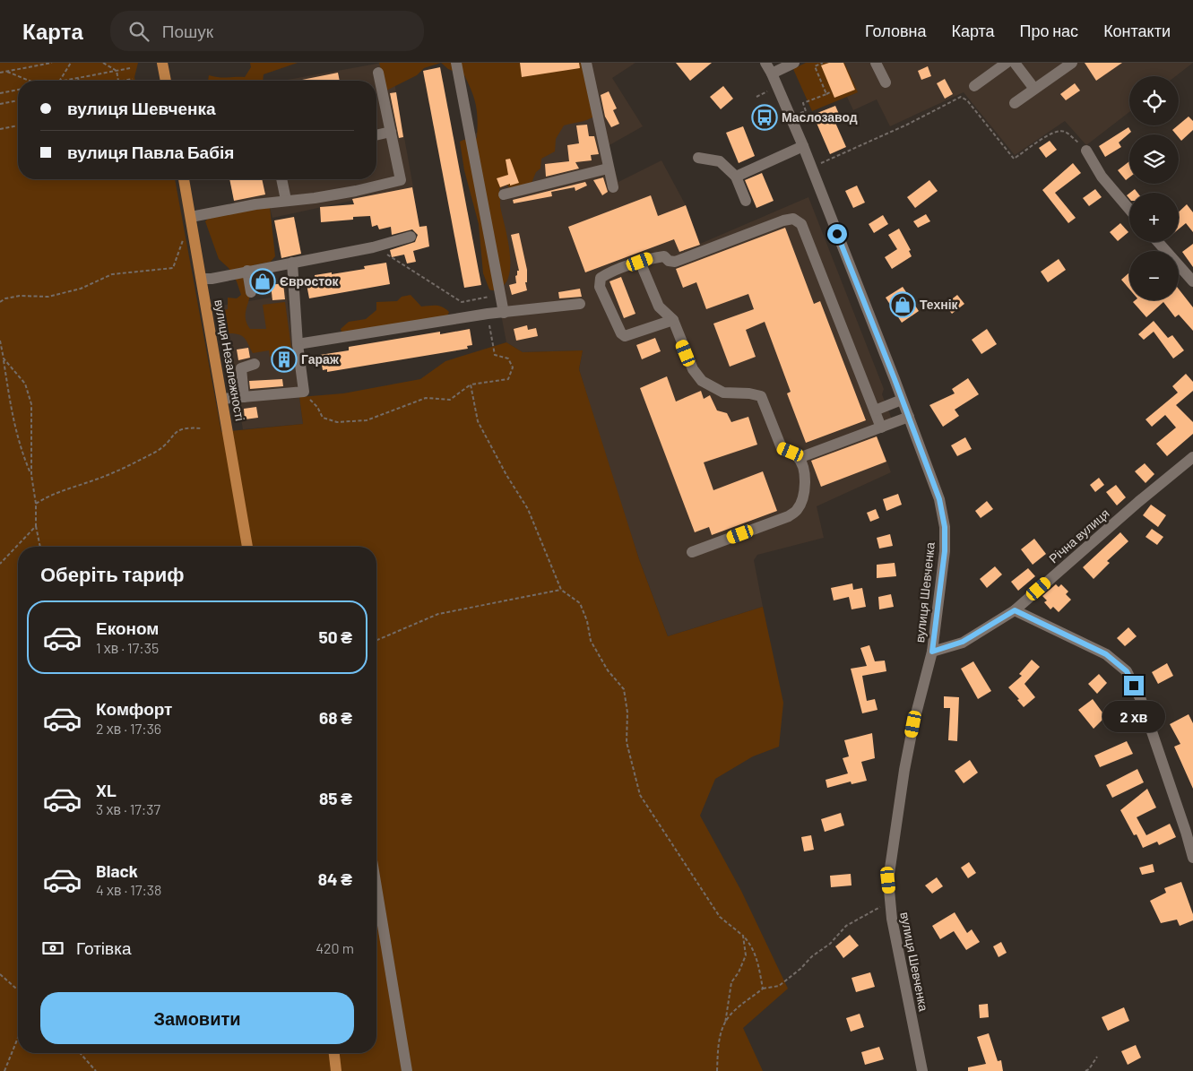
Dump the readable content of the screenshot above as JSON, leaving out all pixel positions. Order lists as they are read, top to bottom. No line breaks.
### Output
{"streets":{"main road":["вулиця Незалежності"],"street":["Річна вулиця","вулиця Шевченка"]},"crossings":[["Річна вулиця","вулиця Шевченка"]],"places":{"bus stop":["Маслозавод"],"shop":["Євросток","Технік"],"building":["Гараж"]},"page":{"header":"Карта","search":"Пошук","nav":["Головна","Карта","Про нас","Контакти"],"map_buttons":["+","−"],"banner":["вулиця Шевченка","вулиця Павла Бабія"],"heading":"Оберіть тариф","list":[{"name":"Економ","note":"1 хв · 17:35","value":"50 ₴"},{"name":"Комфорт","note":"2 хв · 17:36","value":"68 ₴"},{"name":"XL","note":"3 хв · 17:37","value":"85 ₴"},{"name":"Black","note":"4 хв · 17:38","value":"84 ₴"}],"bubble":"2 хв","pay":["Готівка","420 m"],"buttons":"Замовити"}}
